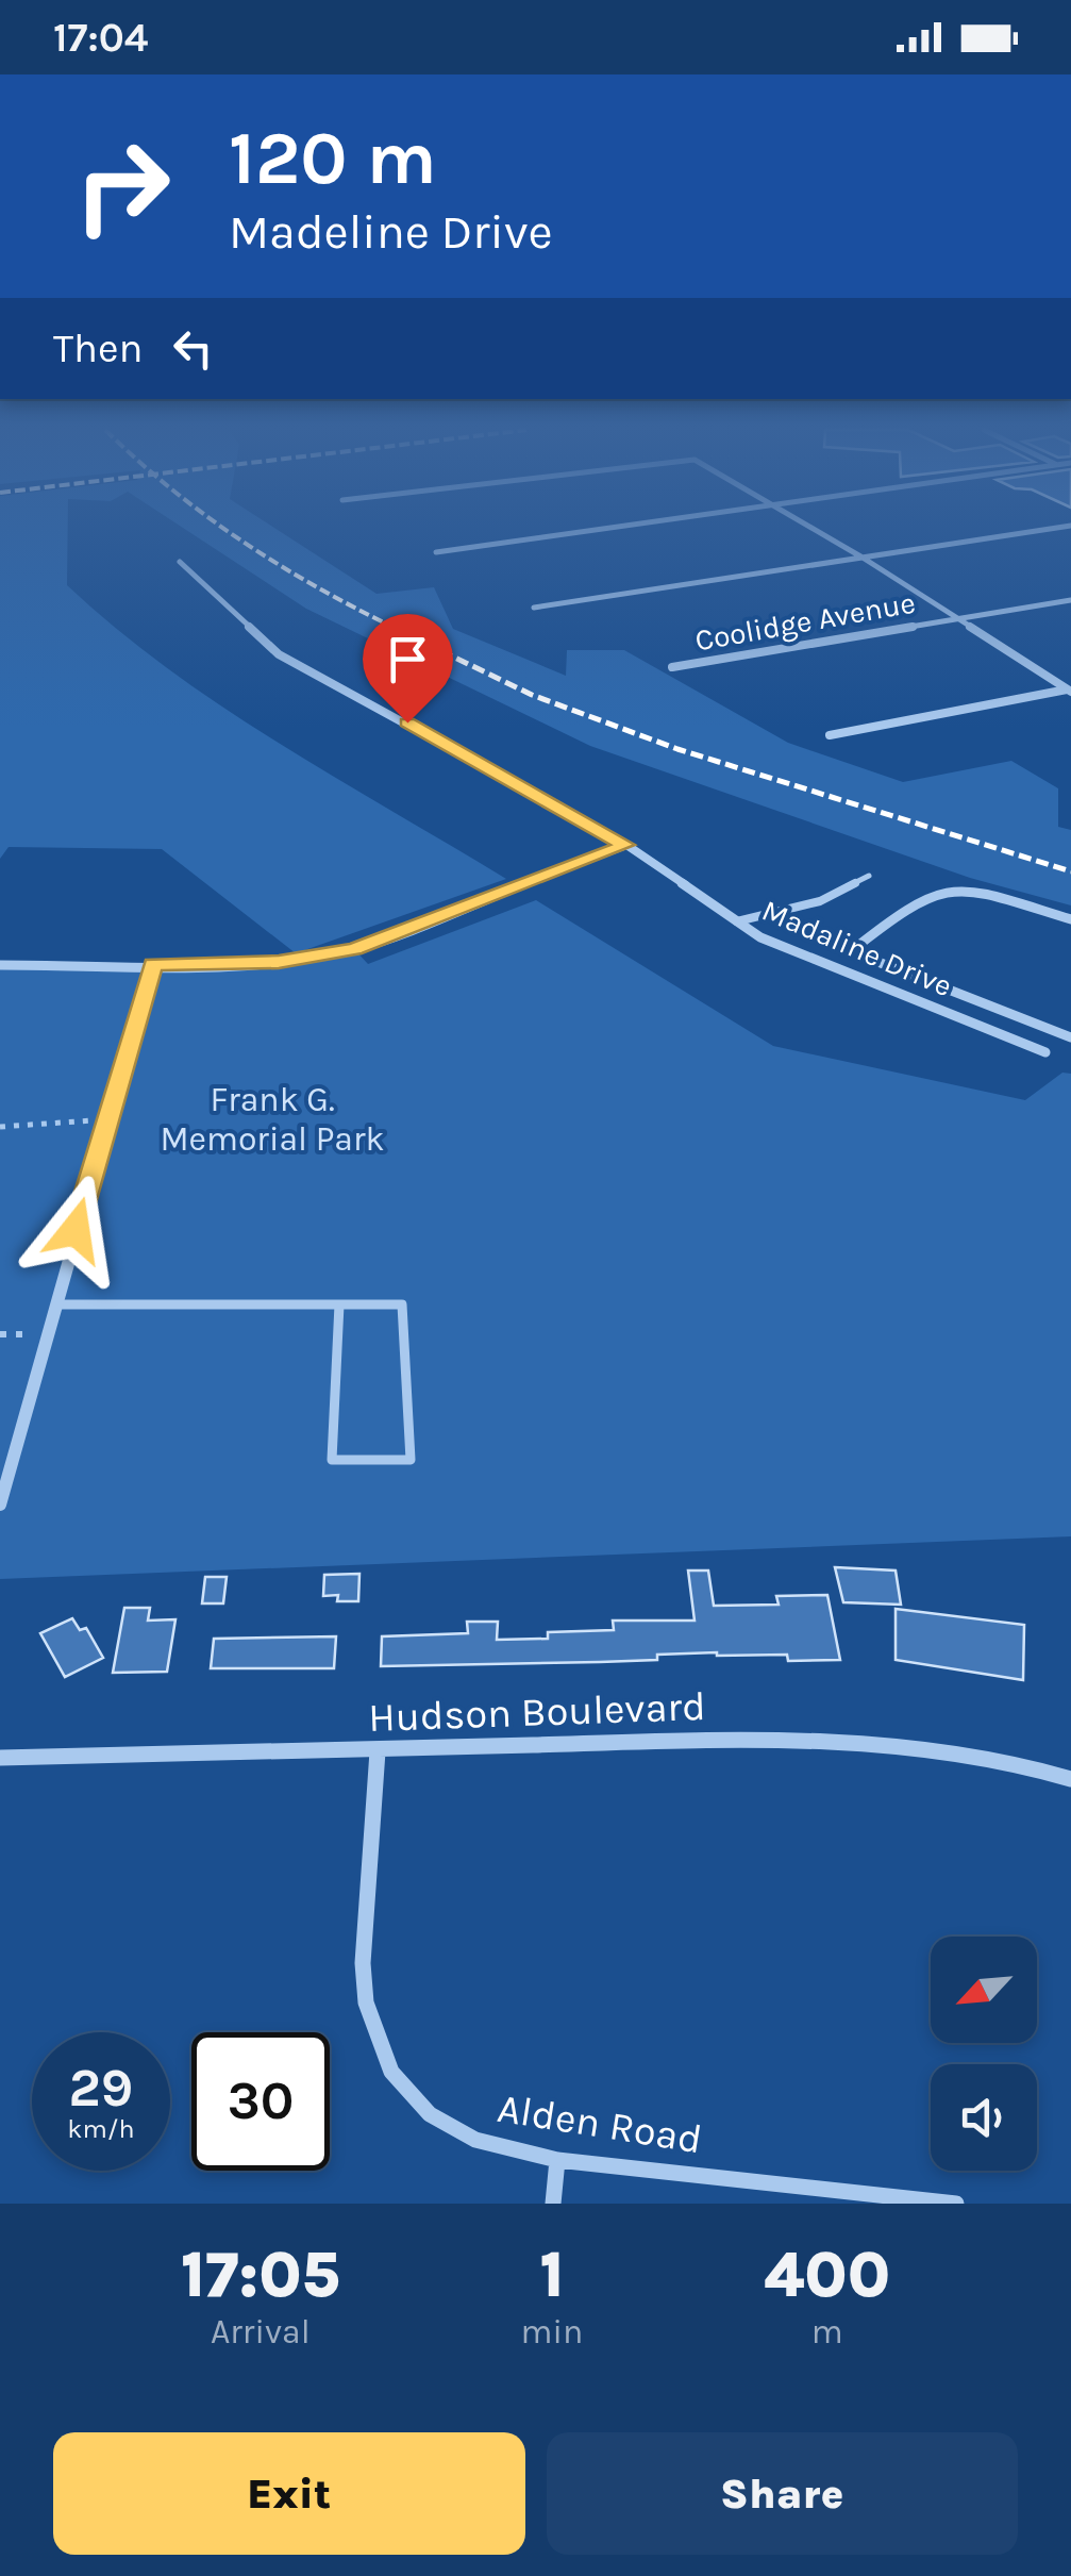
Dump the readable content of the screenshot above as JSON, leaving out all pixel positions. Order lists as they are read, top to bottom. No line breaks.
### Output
{"streets":{"street":["Coolidge Avenue","Madaline Drive","Hudson Boulevard","Alden Road"]},"crossings":[["Hudson Boulevard","Alden Road"]],"parks":["Frank G. Memorial Park"],"north":"bottom left","page":{"status":"17:04","turn":["120 m","Madeline Drive"],"then":"Then","speed":"29 km/h","limit":"30","eta":["17:05","Arrival","1","min","400","m"],"buttons":["Exit","Share"]}}
